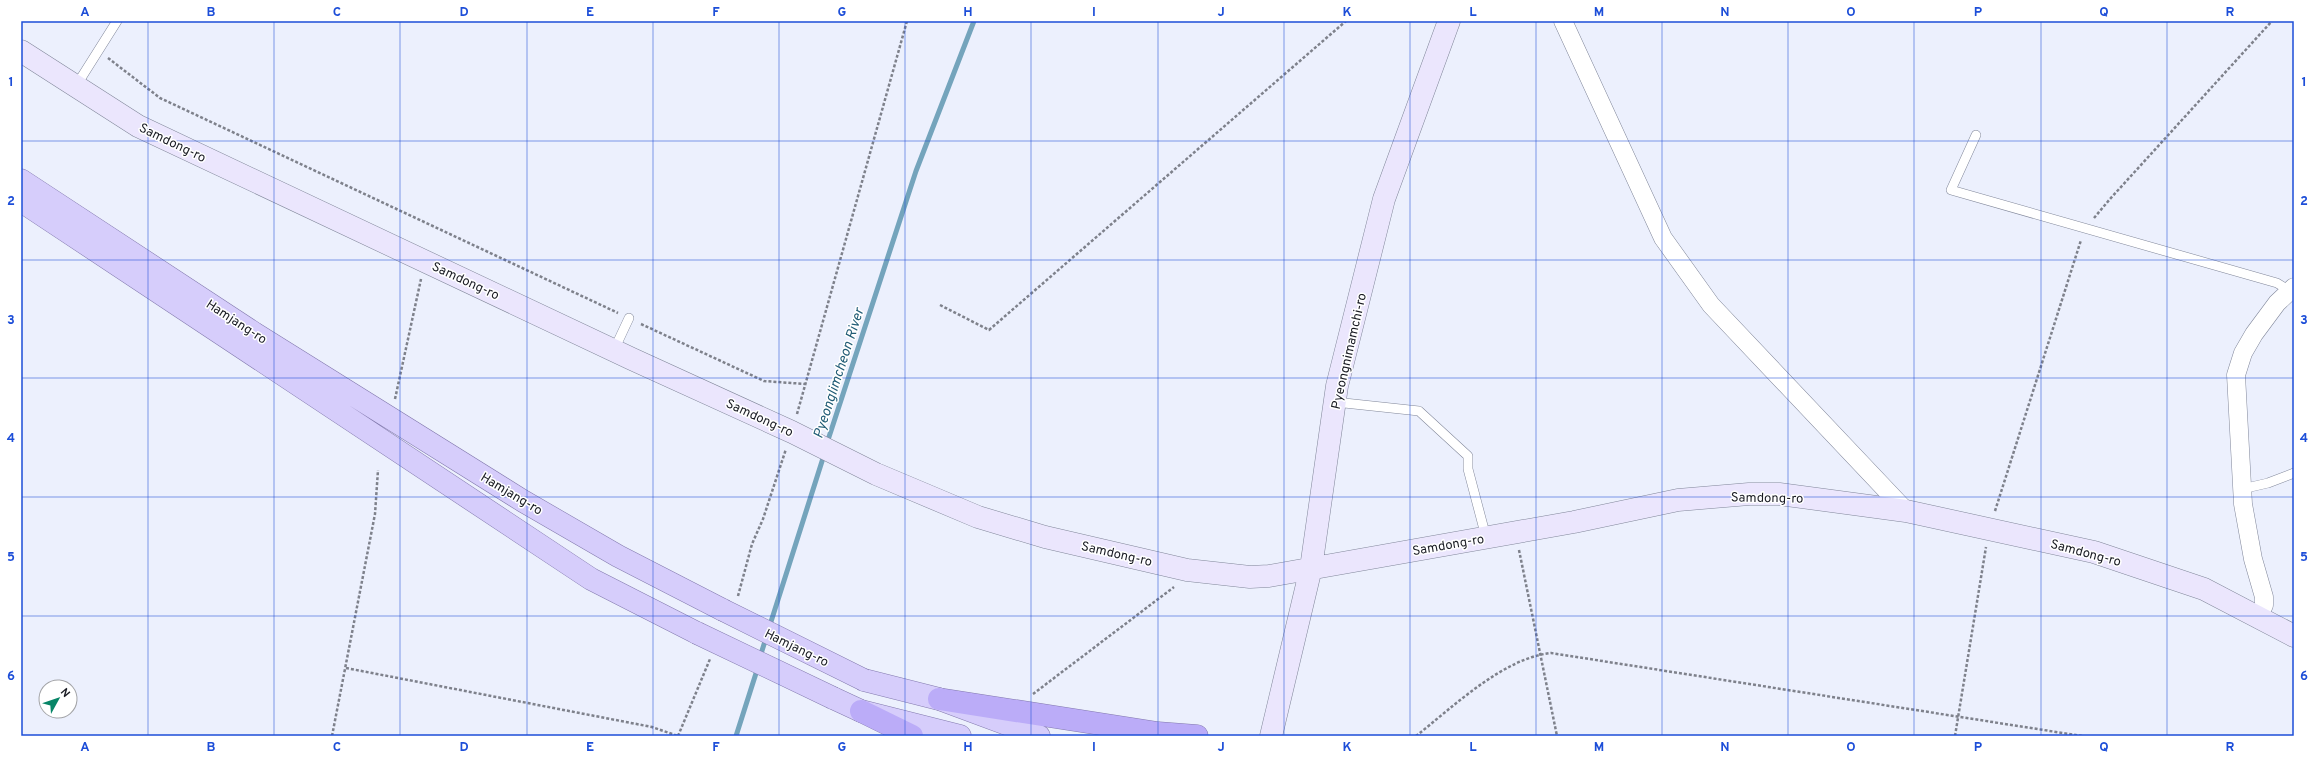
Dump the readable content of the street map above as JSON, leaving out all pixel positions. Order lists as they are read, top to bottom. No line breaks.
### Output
{"streets":{"main road":["Hamjang-ro"],"street":["Samdong-ro","Pyeongnimamchi-ro"]},"crossings":[["Samdong-ro","Pyeongnimamchi-ro"]],"water":["Pyeonglimcheon River"],"north":"top right","grid":{"columns":["A","B","C","D","E","F","G","H","I","J","K","L","M","N","O","P","Q","R"],"rows":["1","2","3","4","5","6"]}}
